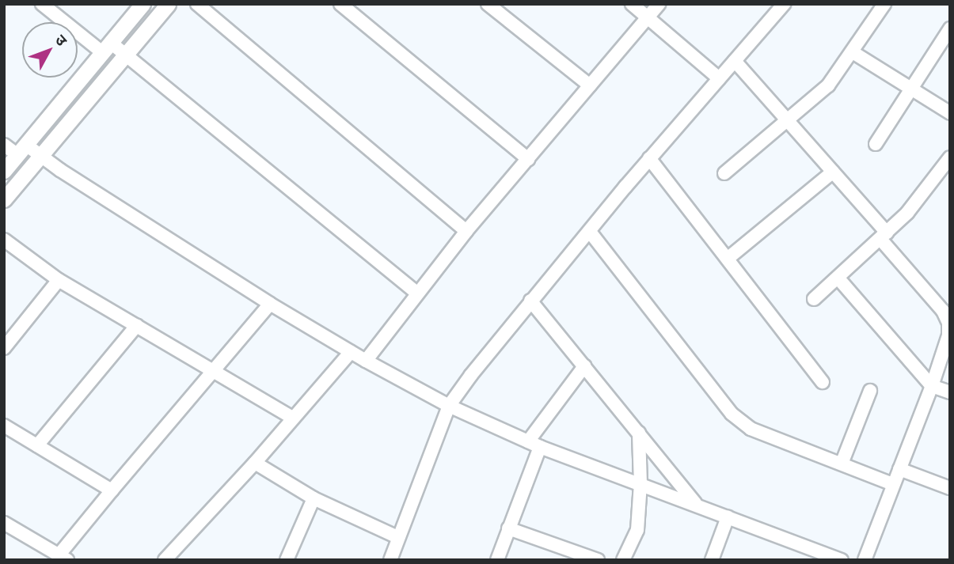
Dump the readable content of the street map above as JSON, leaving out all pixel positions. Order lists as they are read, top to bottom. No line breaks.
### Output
{"north":"top right"}
